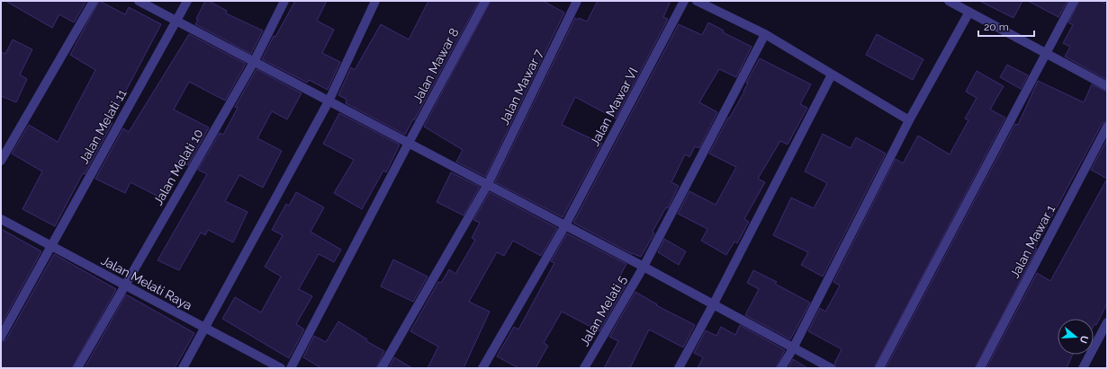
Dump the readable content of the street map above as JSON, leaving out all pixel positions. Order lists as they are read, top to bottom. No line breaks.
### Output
{"streets":{"street":["Jalan Mawar 8","Jalan Mawar 7","Jalan Mawar VI","Jalan Melati 11","Jalan Melati 10","Jalan Mawar 1","Jalan Melati Raya","Jalan Melati 5"]},"crossings":[["Jalan Melati 11","Jalan Melati Raya"],["Jalan Melati 10","Jalan Melati Raya"]],"scale_bar":"20 m","north":"right"}
